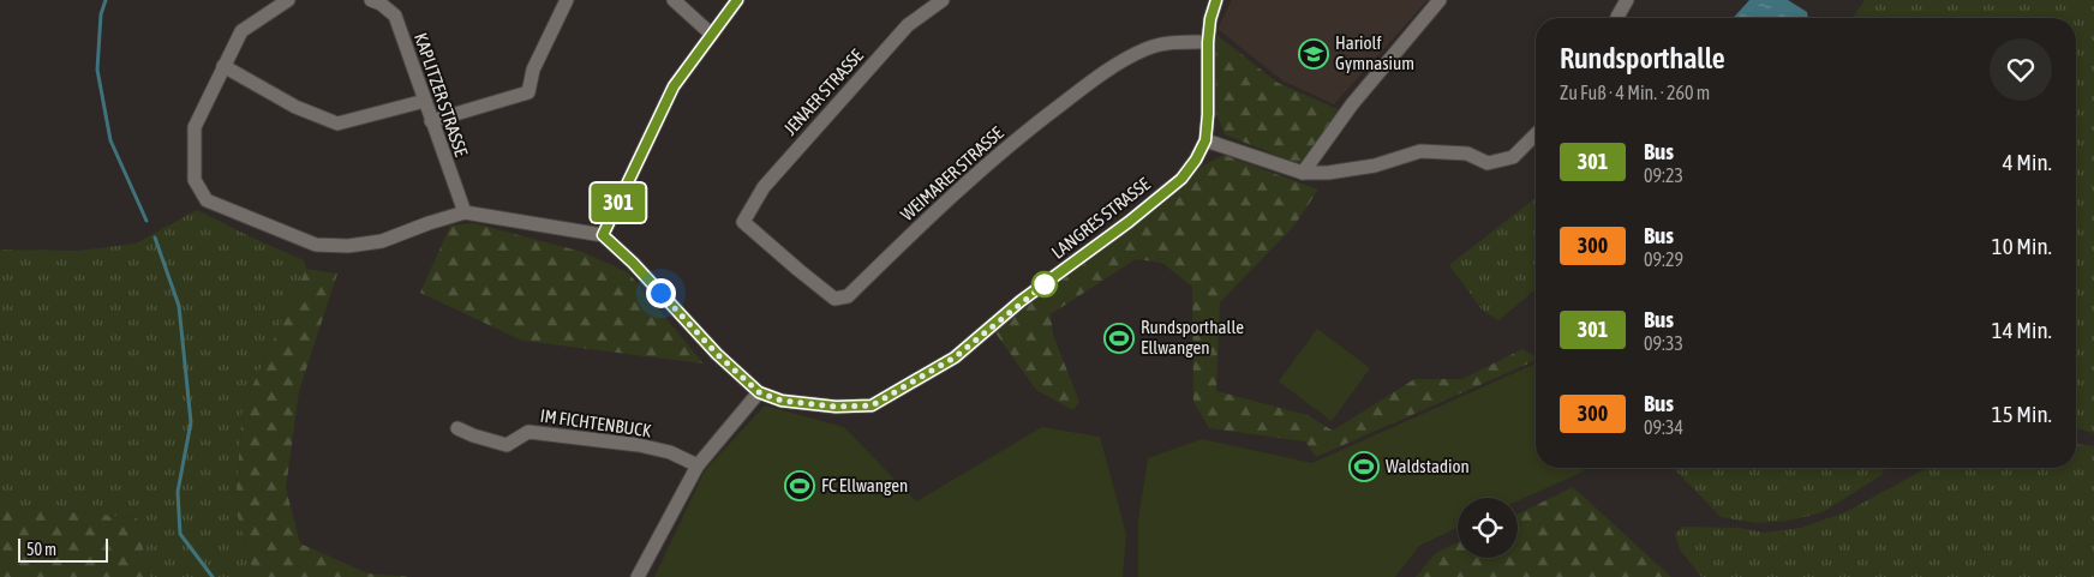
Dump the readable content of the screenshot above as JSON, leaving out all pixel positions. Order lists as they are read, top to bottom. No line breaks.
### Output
{"streets":{"street":["JENAER STRASSE","KAPLITZER STRASSE","WEIMARER STRASSE","LANGRES STRASSE","IM FICHTENBUCK"]},"crossings":[["JENAER STRASSE","WEIMARER STRASSE"]],"places":{"school or university":["Hariolf Gymnasium"],"sports":["Rundsporthalle Ellwangen","Waldstadion","FC Ellwangen"]},"lines":["bus line 301"],"scale_bar":"50 m","page":{"on_map":"301","heading":["Rundsporthalle","Zu Fuß · 4 Min. · 260 m"],"list":[{"mark":"301","name":"Bus","note":"09:23","value":"4 Min."},{"mark":"300","name":"Bus","note":"09:29","value":"10 Min."},{"mark":"301","name":"Bus","note":"09:33","value":"14 Min."},{"mark":"300","name":"Bus","note":"09:34","value":"15 Min."}],"scale":"50 m"}}
